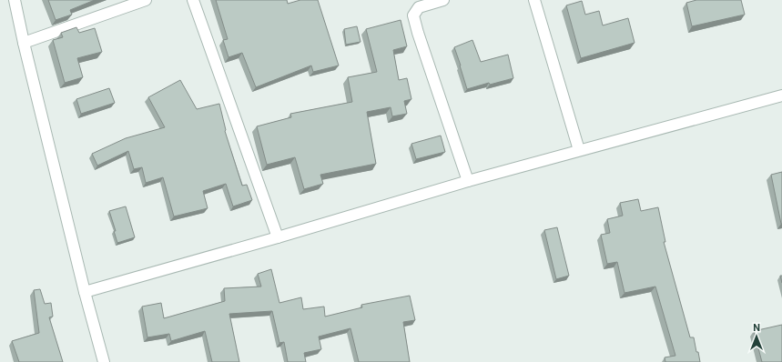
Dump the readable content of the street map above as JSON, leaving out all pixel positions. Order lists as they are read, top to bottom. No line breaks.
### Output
{"north":"top"}
